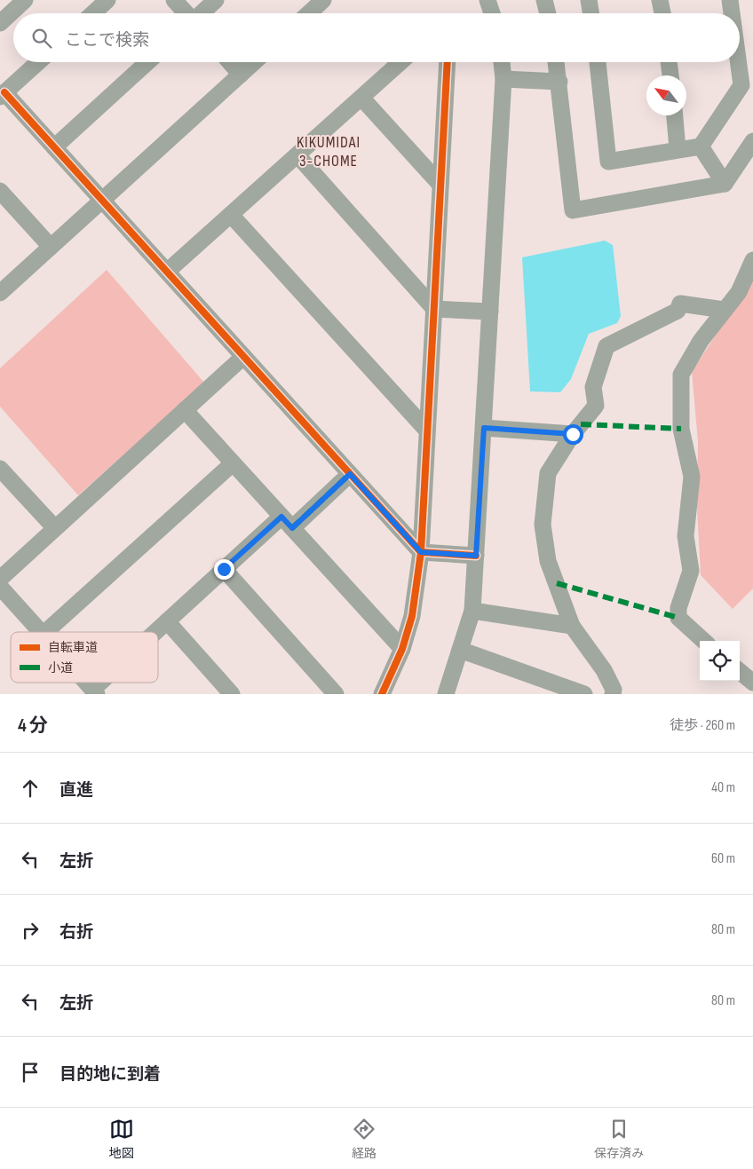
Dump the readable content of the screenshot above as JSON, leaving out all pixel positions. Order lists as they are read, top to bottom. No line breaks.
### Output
{"districts":["KIKUMIDAI 3-CHOME"],"legend":["自転車道","小道"],"north":"top left","page":{"search":"ここで検索","heading":["4 分","徒歩 · 260 m"],"list":[["直進","40 m"],["左折","60 m"],["右折","80 m"],["左折","80 m"],"目的地に到着"],"nav":["地図","経路","保存済み"]}}
